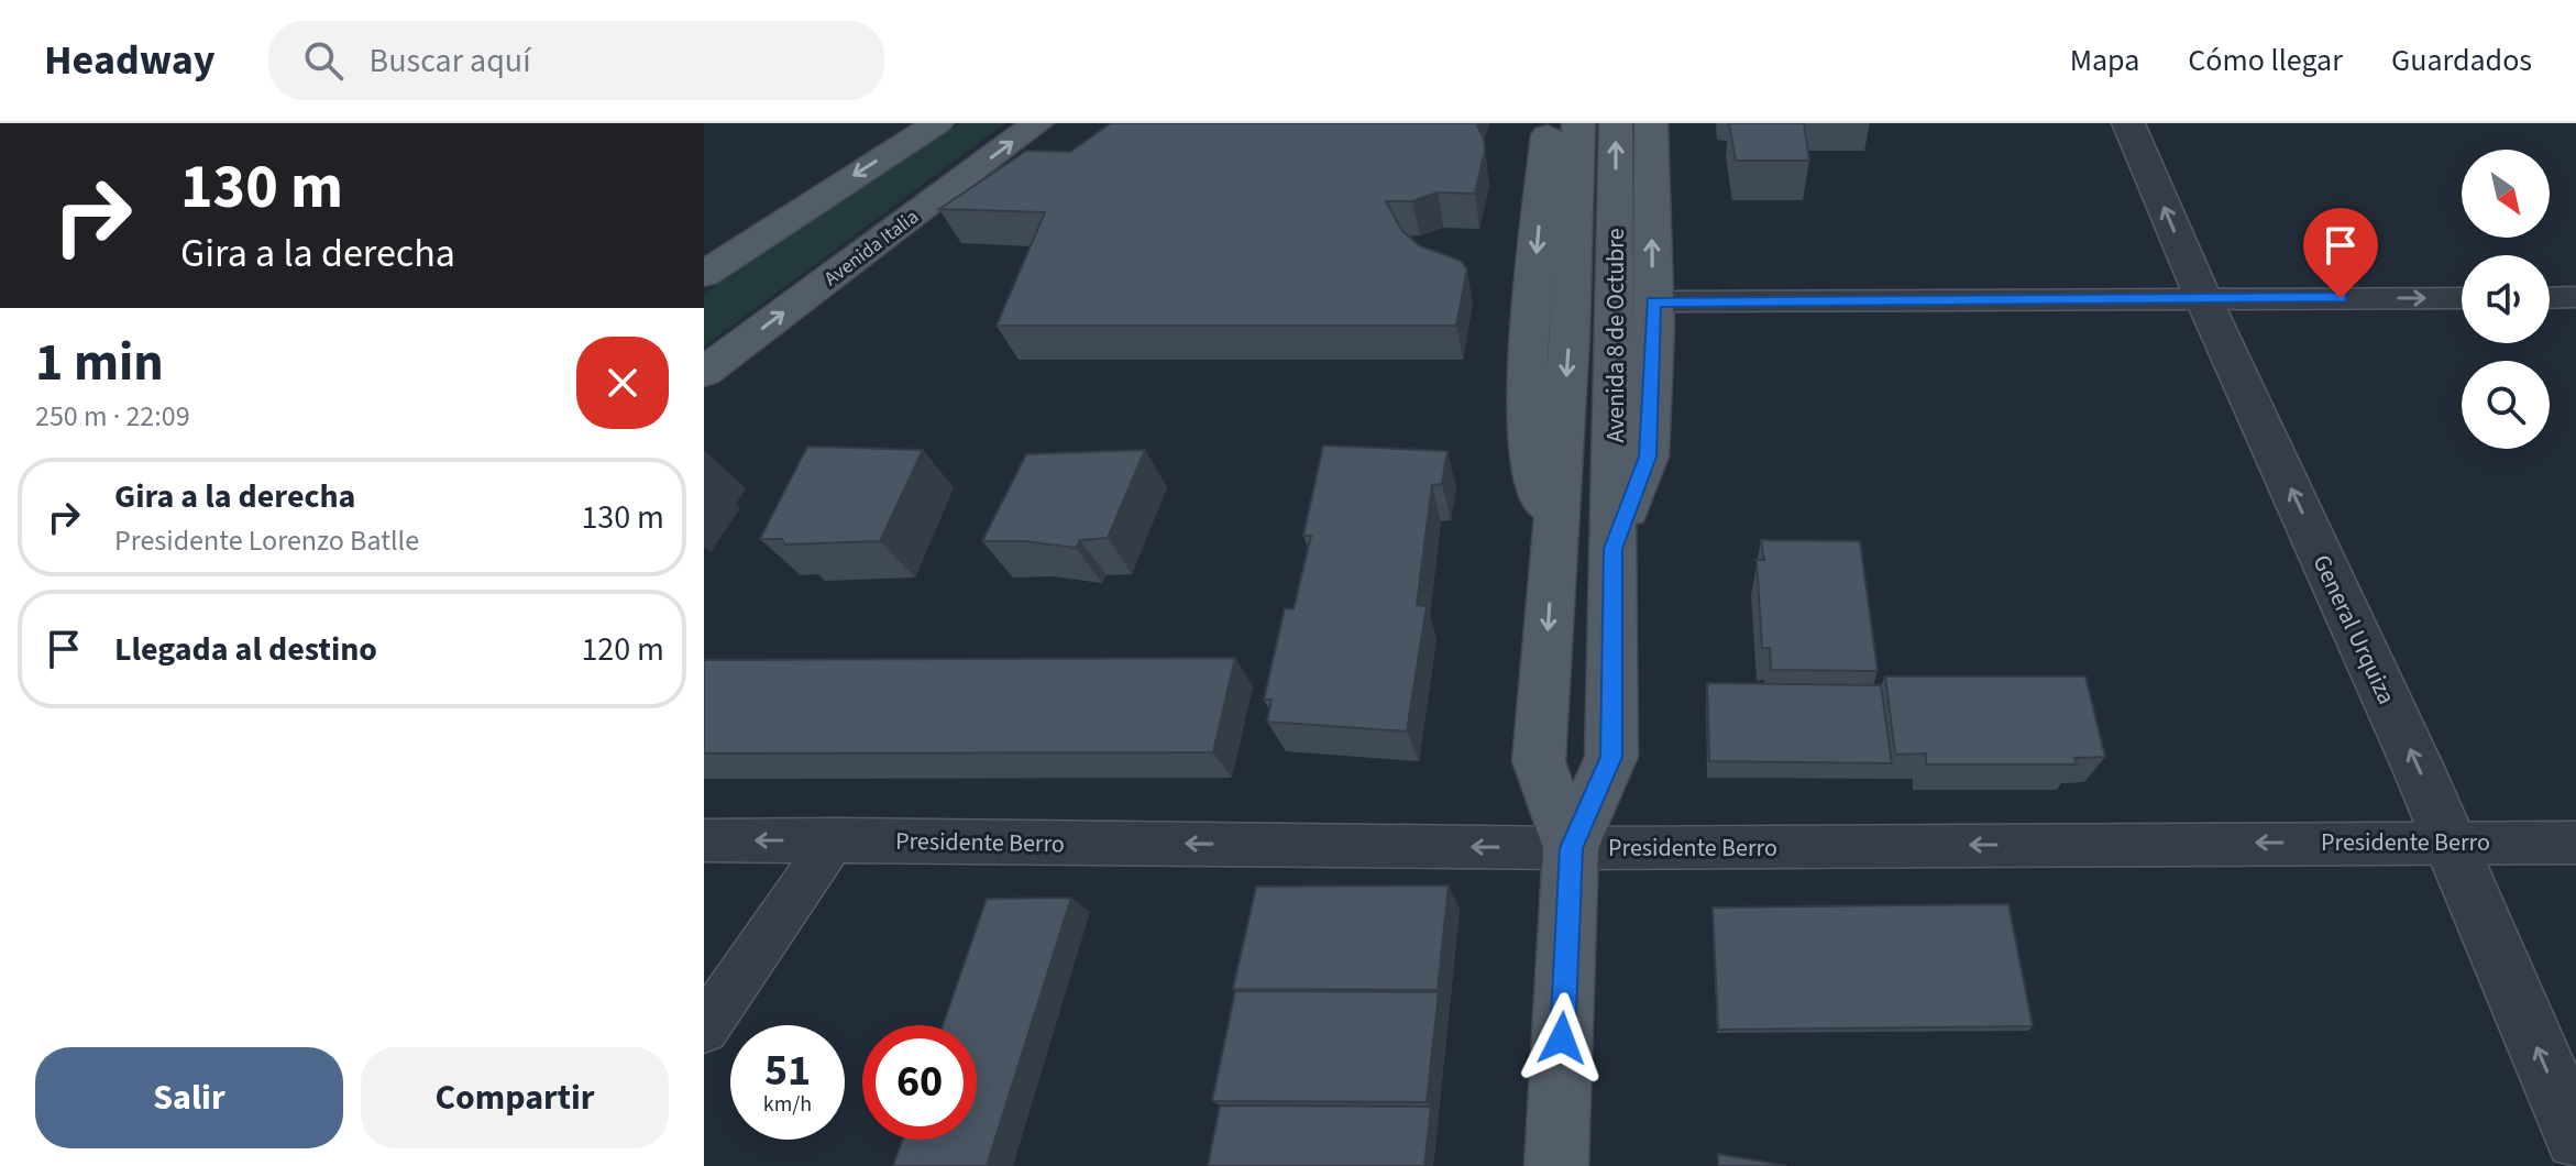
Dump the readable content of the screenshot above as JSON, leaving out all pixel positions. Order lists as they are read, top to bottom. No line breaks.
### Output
{"streets":{"main road":["Avenida Italia","Avenida 8 de Octubre"],"street":["General Urquiza","Presidente Berro"]},"crossings":[["Avenida 8 de Octubre","Presidente Berro"],["General Urquiza","Presidente Berro"]],"one_way":["General Urquiza","Presidente Berro"],"north":"bottom right","page":{"header":"Headway","search":"Buscar aquí","nav":["Mapa","Cómo llegar","Guardados"],"turn":["130 m","Gira a la derecha"],"heading":["1 min","250 m · 22:09"],"list":[{"name":"Gira a la derecha","note":"Presidente Lorenzo Batlle","value":"130 m"},{"name":"Llegada al destino","value":"120 m"}],"speed":"51 km/h","limit":"60","buttons":["Salir","Compartir"]}}
